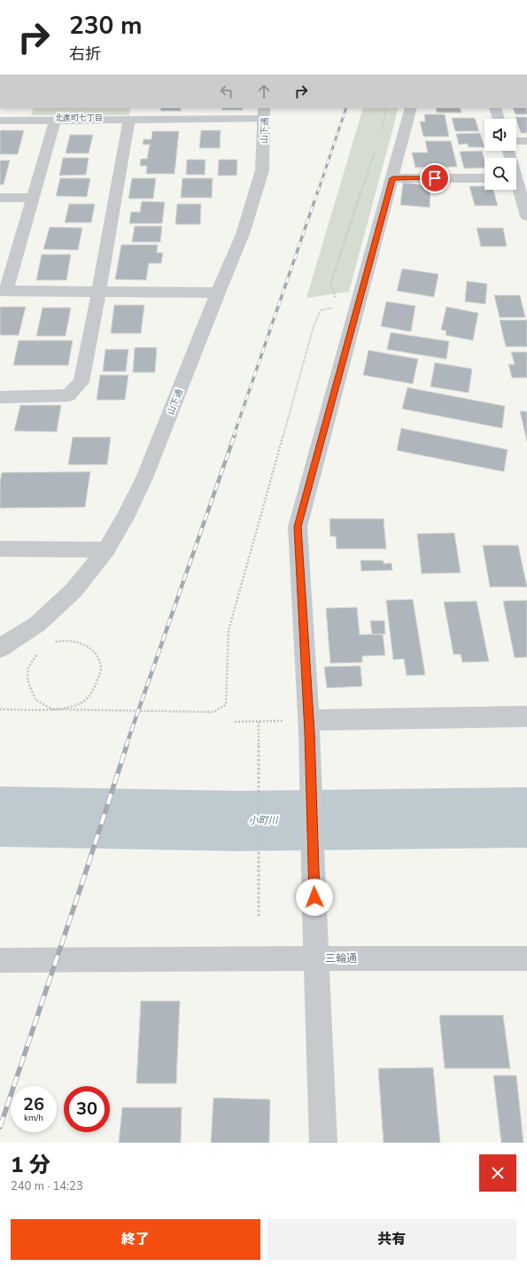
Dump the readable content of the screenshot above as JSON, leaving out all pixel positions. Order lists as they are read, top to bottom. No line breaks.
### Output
{"streets":{"street":["山下通","三輪通"]},"districts":["北進町七丁目"],"water":["小町川"],"page":{"turn":["230 m","右折"],"speed":"26 km/h","limit":"30","heading":["1 分","240 m · 14:23"],"buttons":["終了","共有"]}}
